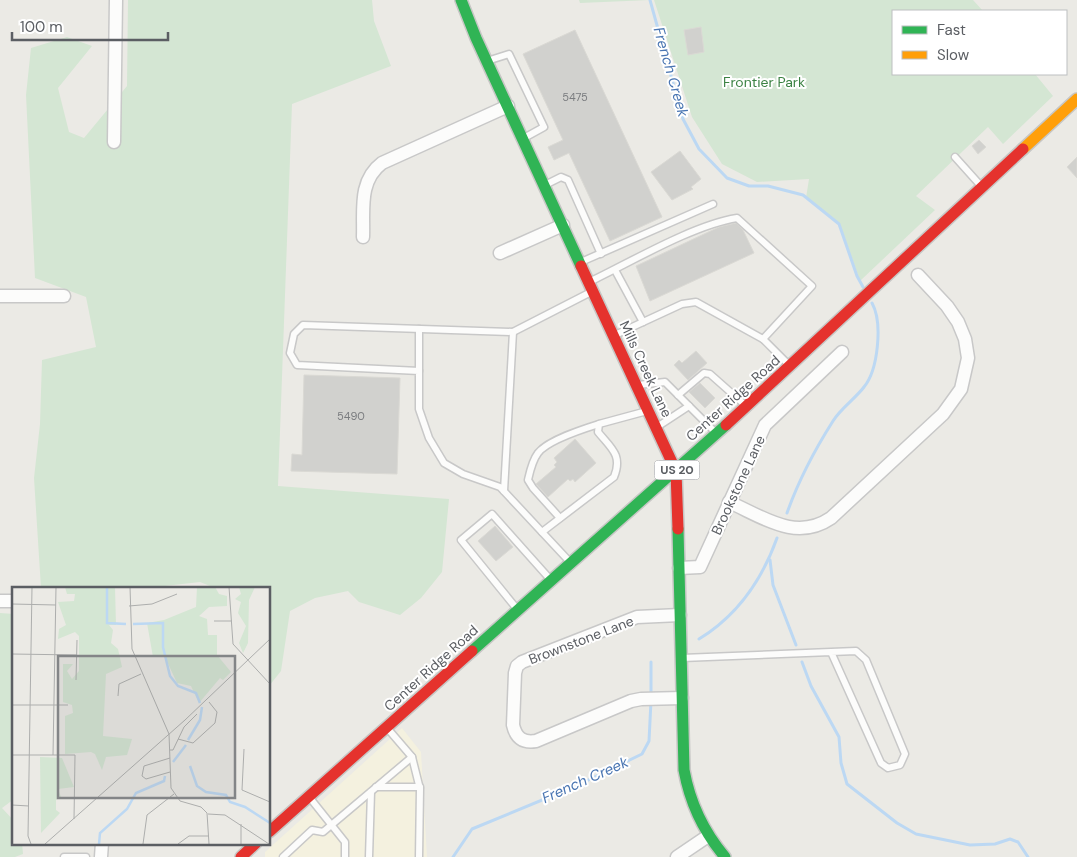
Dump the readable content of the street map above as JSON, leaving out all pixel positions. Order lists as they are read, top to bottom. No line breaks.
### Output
{"streets":{"main road":["Mills Creek Lane","Center Ridge Road","US 20"],"street":["Brookstone Lane","Brownstone Lane"]},"crossings":[["Mills Creek Lane","Center Ridge Road"],["Mills Creek Lane","Brookstone Lane"],["Mills Creek Lane","Brownstone Lane"]],"water":["French Creek"],"parks":["Frontier Park"],"house_numbers":["5475","5490"],"legend":["Fast","Slow"],"scale_bar":"100 m"}
